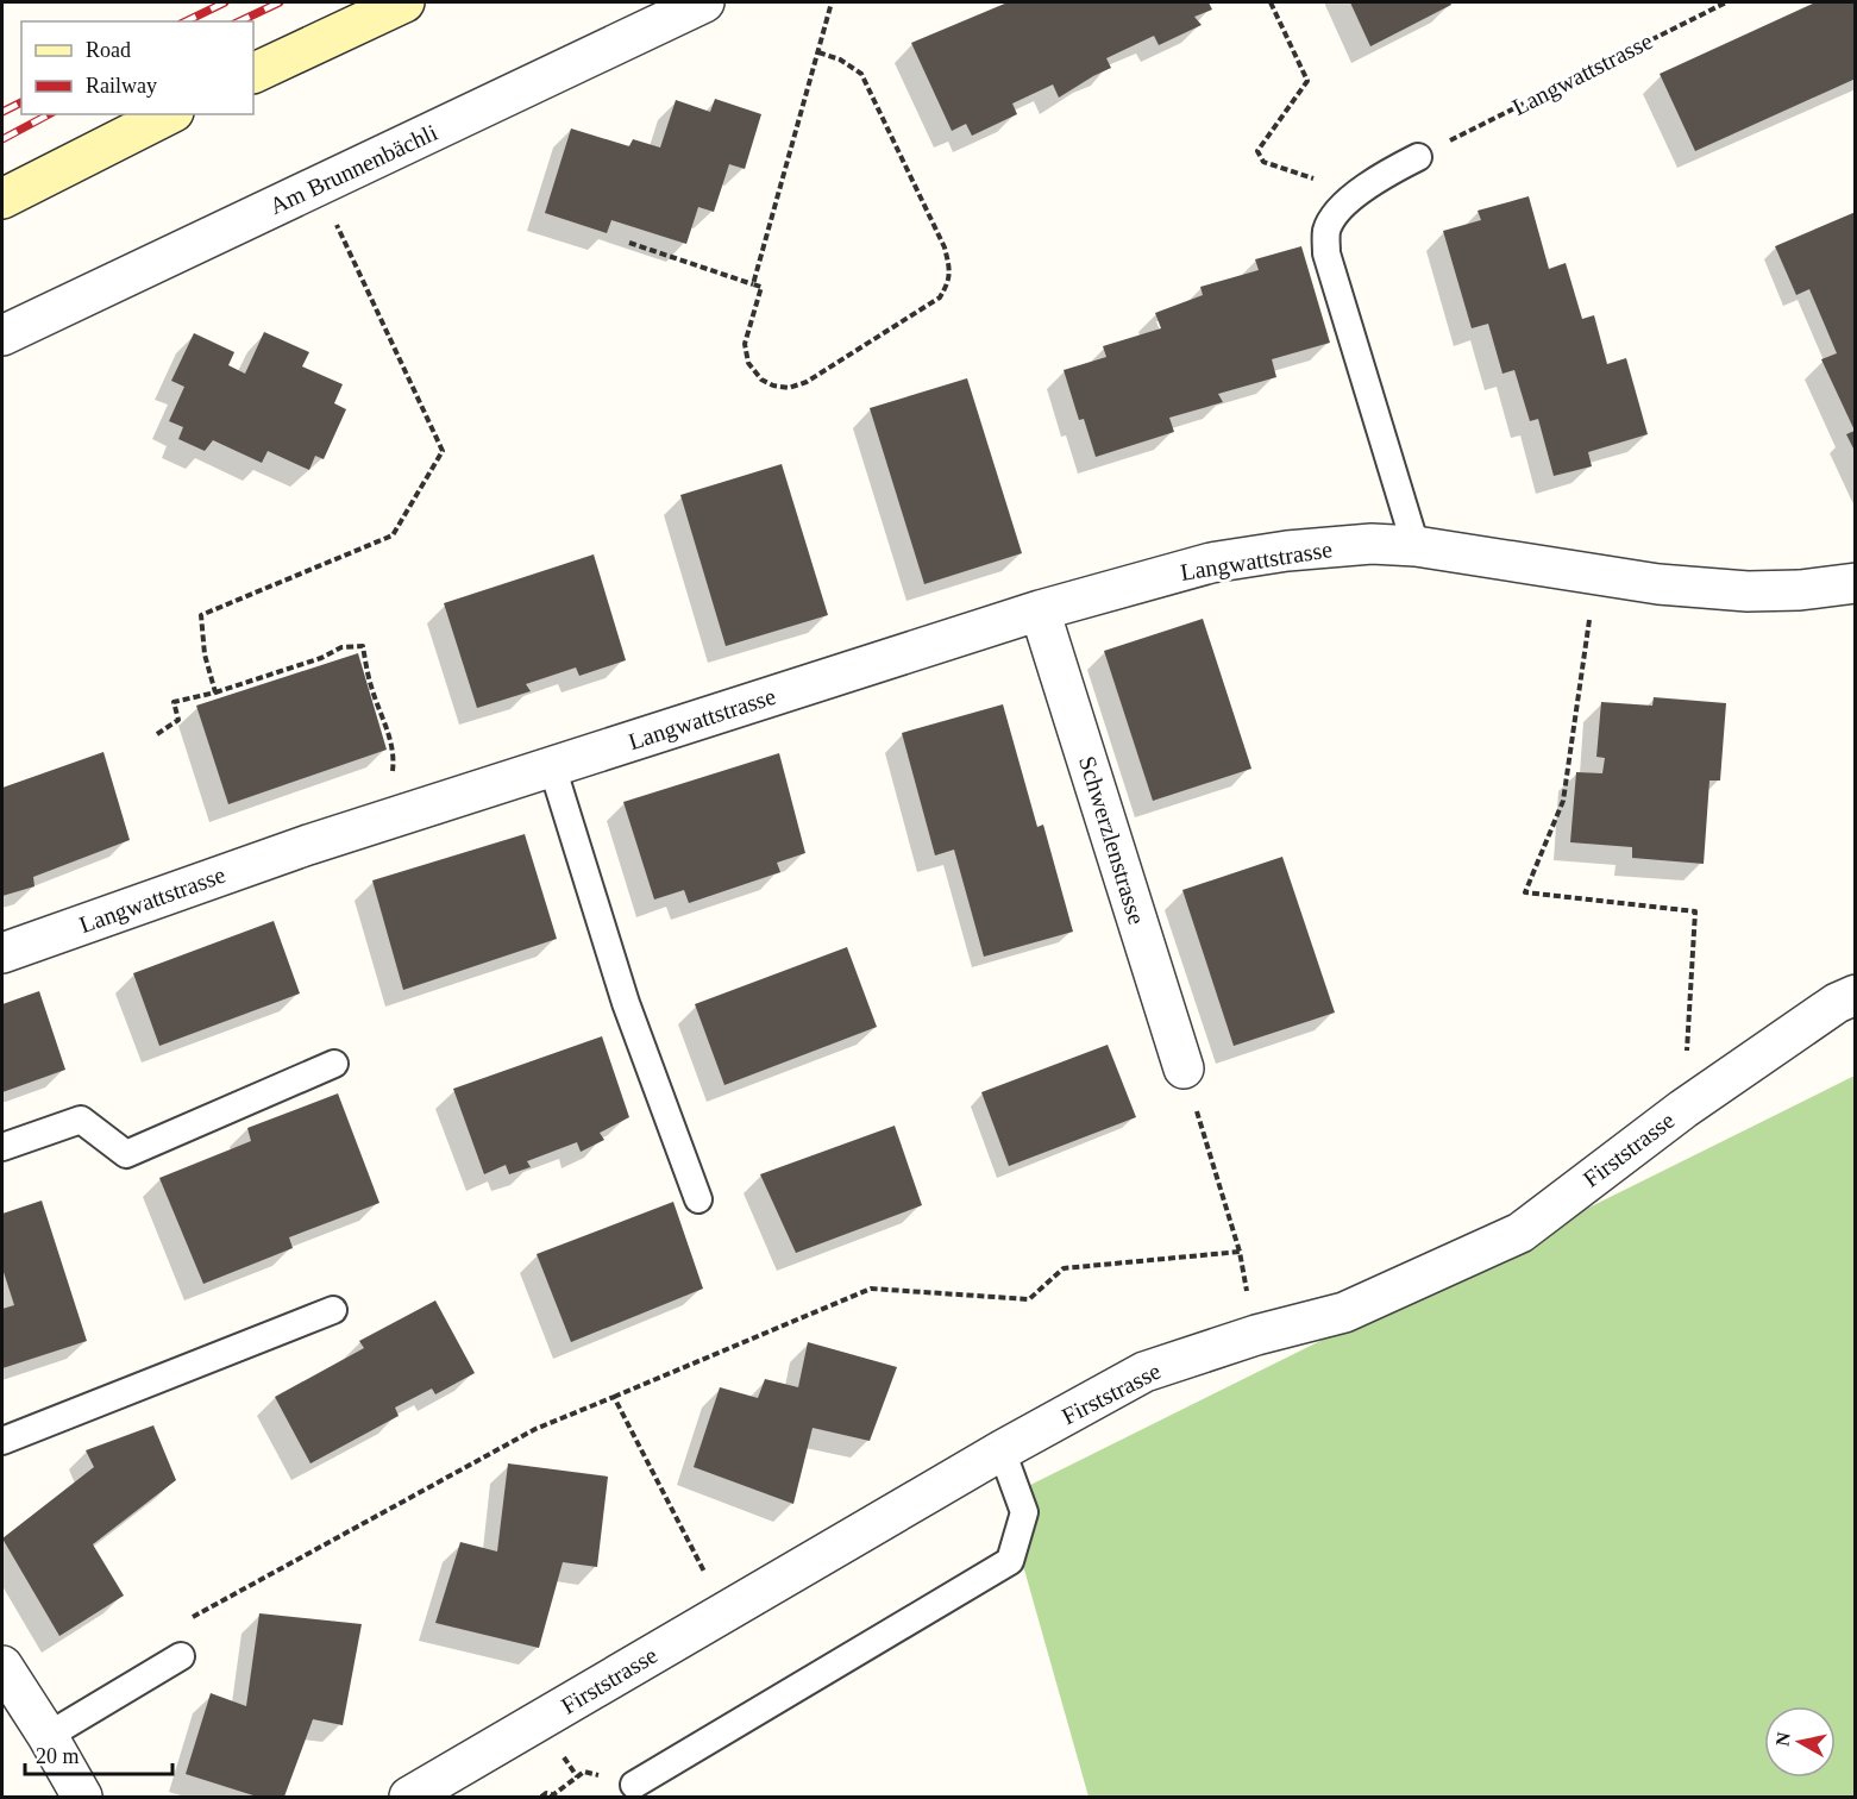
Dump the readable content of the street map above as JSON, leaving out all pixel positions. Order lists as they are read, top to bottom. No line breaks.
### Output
{"streets":{"street":["Langwattstrasse","Am Brunnenbächli","Schwerzlenstrasse","Firststrasse"]},"crossings":[["Langwattstrasse","Schwerzlenstrasse"]],"legend":["Road","Railway"],"scale_bar":"20 m","north":"left"}
